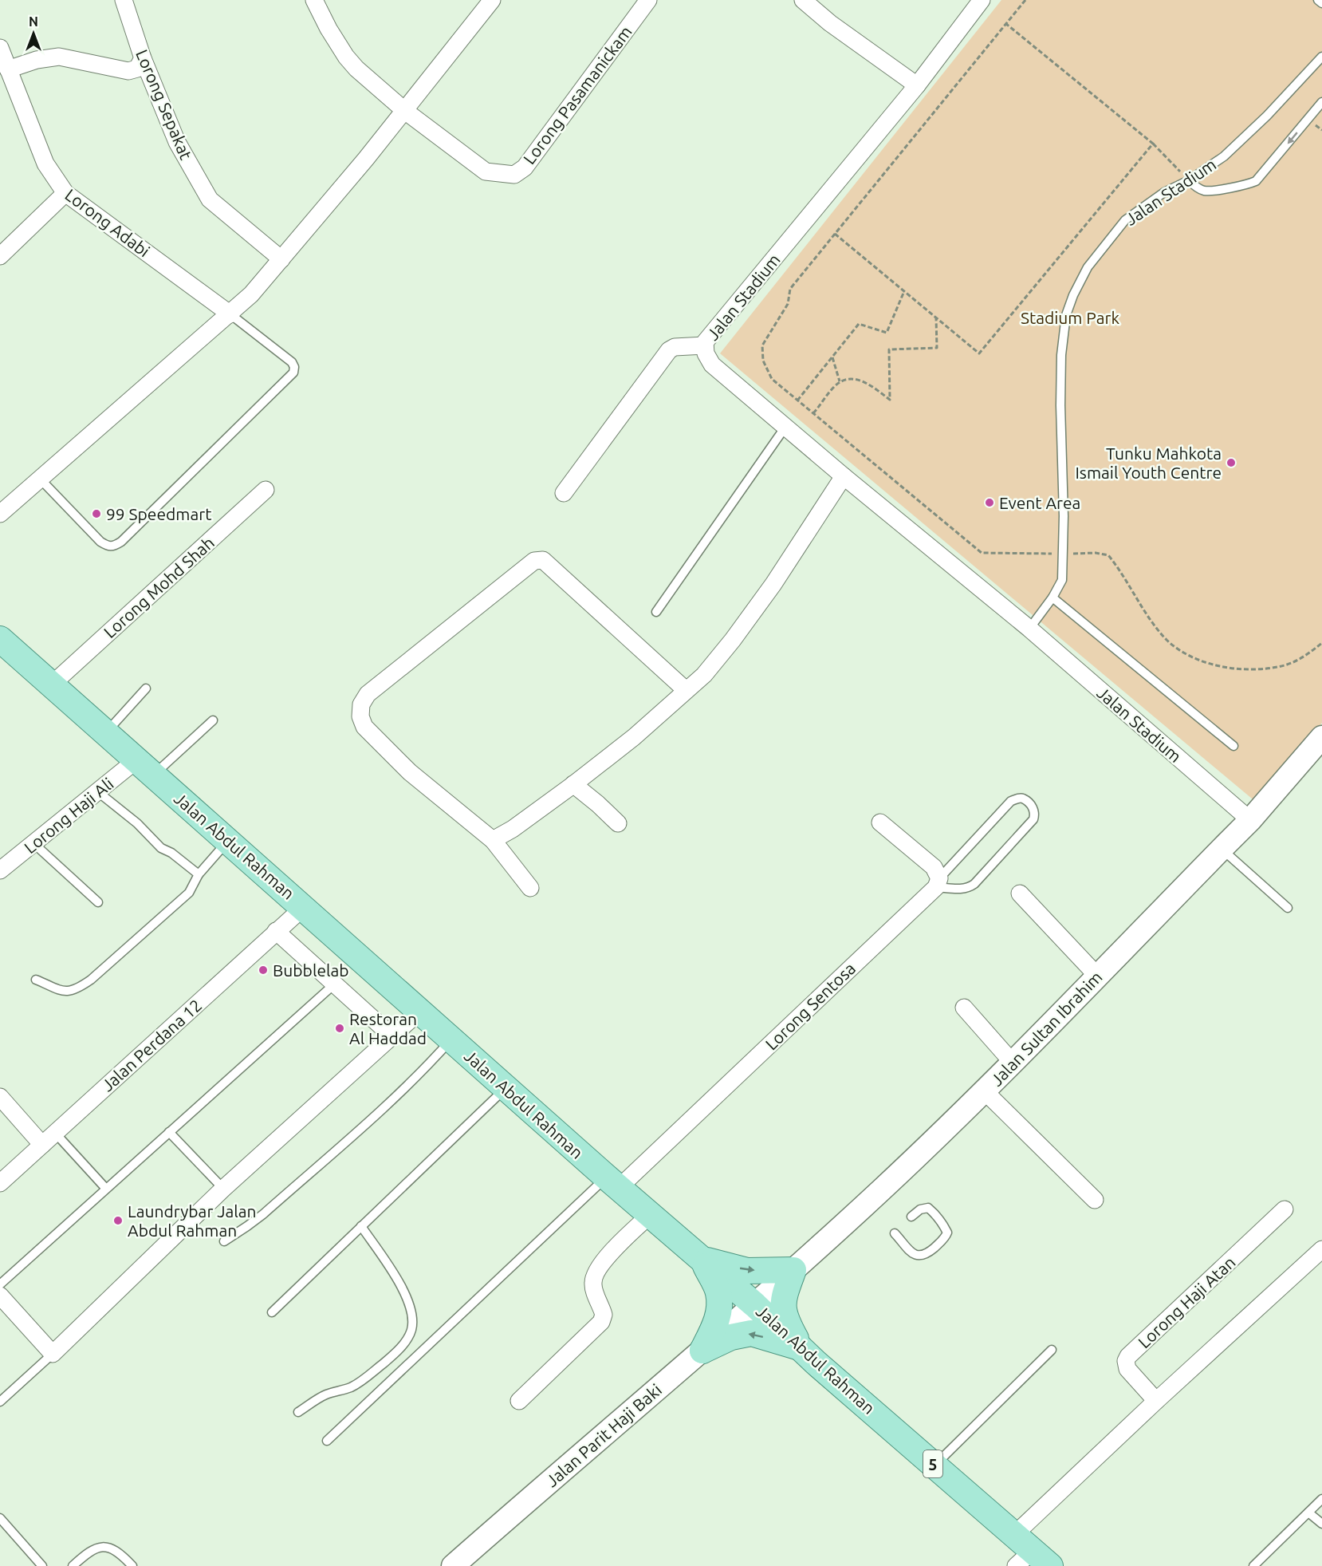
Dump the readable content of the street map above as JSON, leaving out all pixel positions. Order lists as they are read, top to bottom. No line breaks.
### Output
{"streets":{"main road":["Jalan Abdul Rahman","5"],"street":["Lorong Pasamanickam","Lorong Sepakat","Jalan Stadium","Lorong Adabi","Lorong Mohd Shah","Lorong Haji Ali","Lorong Sentosa","Jalan Sultan Ibrahim","Jalan Perdana 12","Lorong Haji Atan","Jalan Parit Haji Baki"]},"crossings":[["Jalan Stadium","Jalan Sultan Ibrahim"],["Lorong Mohd Shah","Jalan Abdul Rahman"],["Lorong Haji Ali","Jalan Abdul Rahman"],["Jalan Abdul Rahman","Lorong Sentosa"],["Jalan Abdul Rahman","Jalan Sultan Ibrahim"],["Jalan Abdul Rahman","Jalan Perdana 12"],["Jalan Abdul Rahman","Jalan Parit Haji Baki"],["Jalan Sultan Ibrahim","Jalan Parit Haji Baki"]],"parks":["Stadium Park"],"places":["Tunku Mahkota Ismail Youth Centre","Event Area","99 Speedmart","Bubblelab","Restoran Al Haddad","Laundrybar Jalan Abdul Rahman"],"north":"top"}
